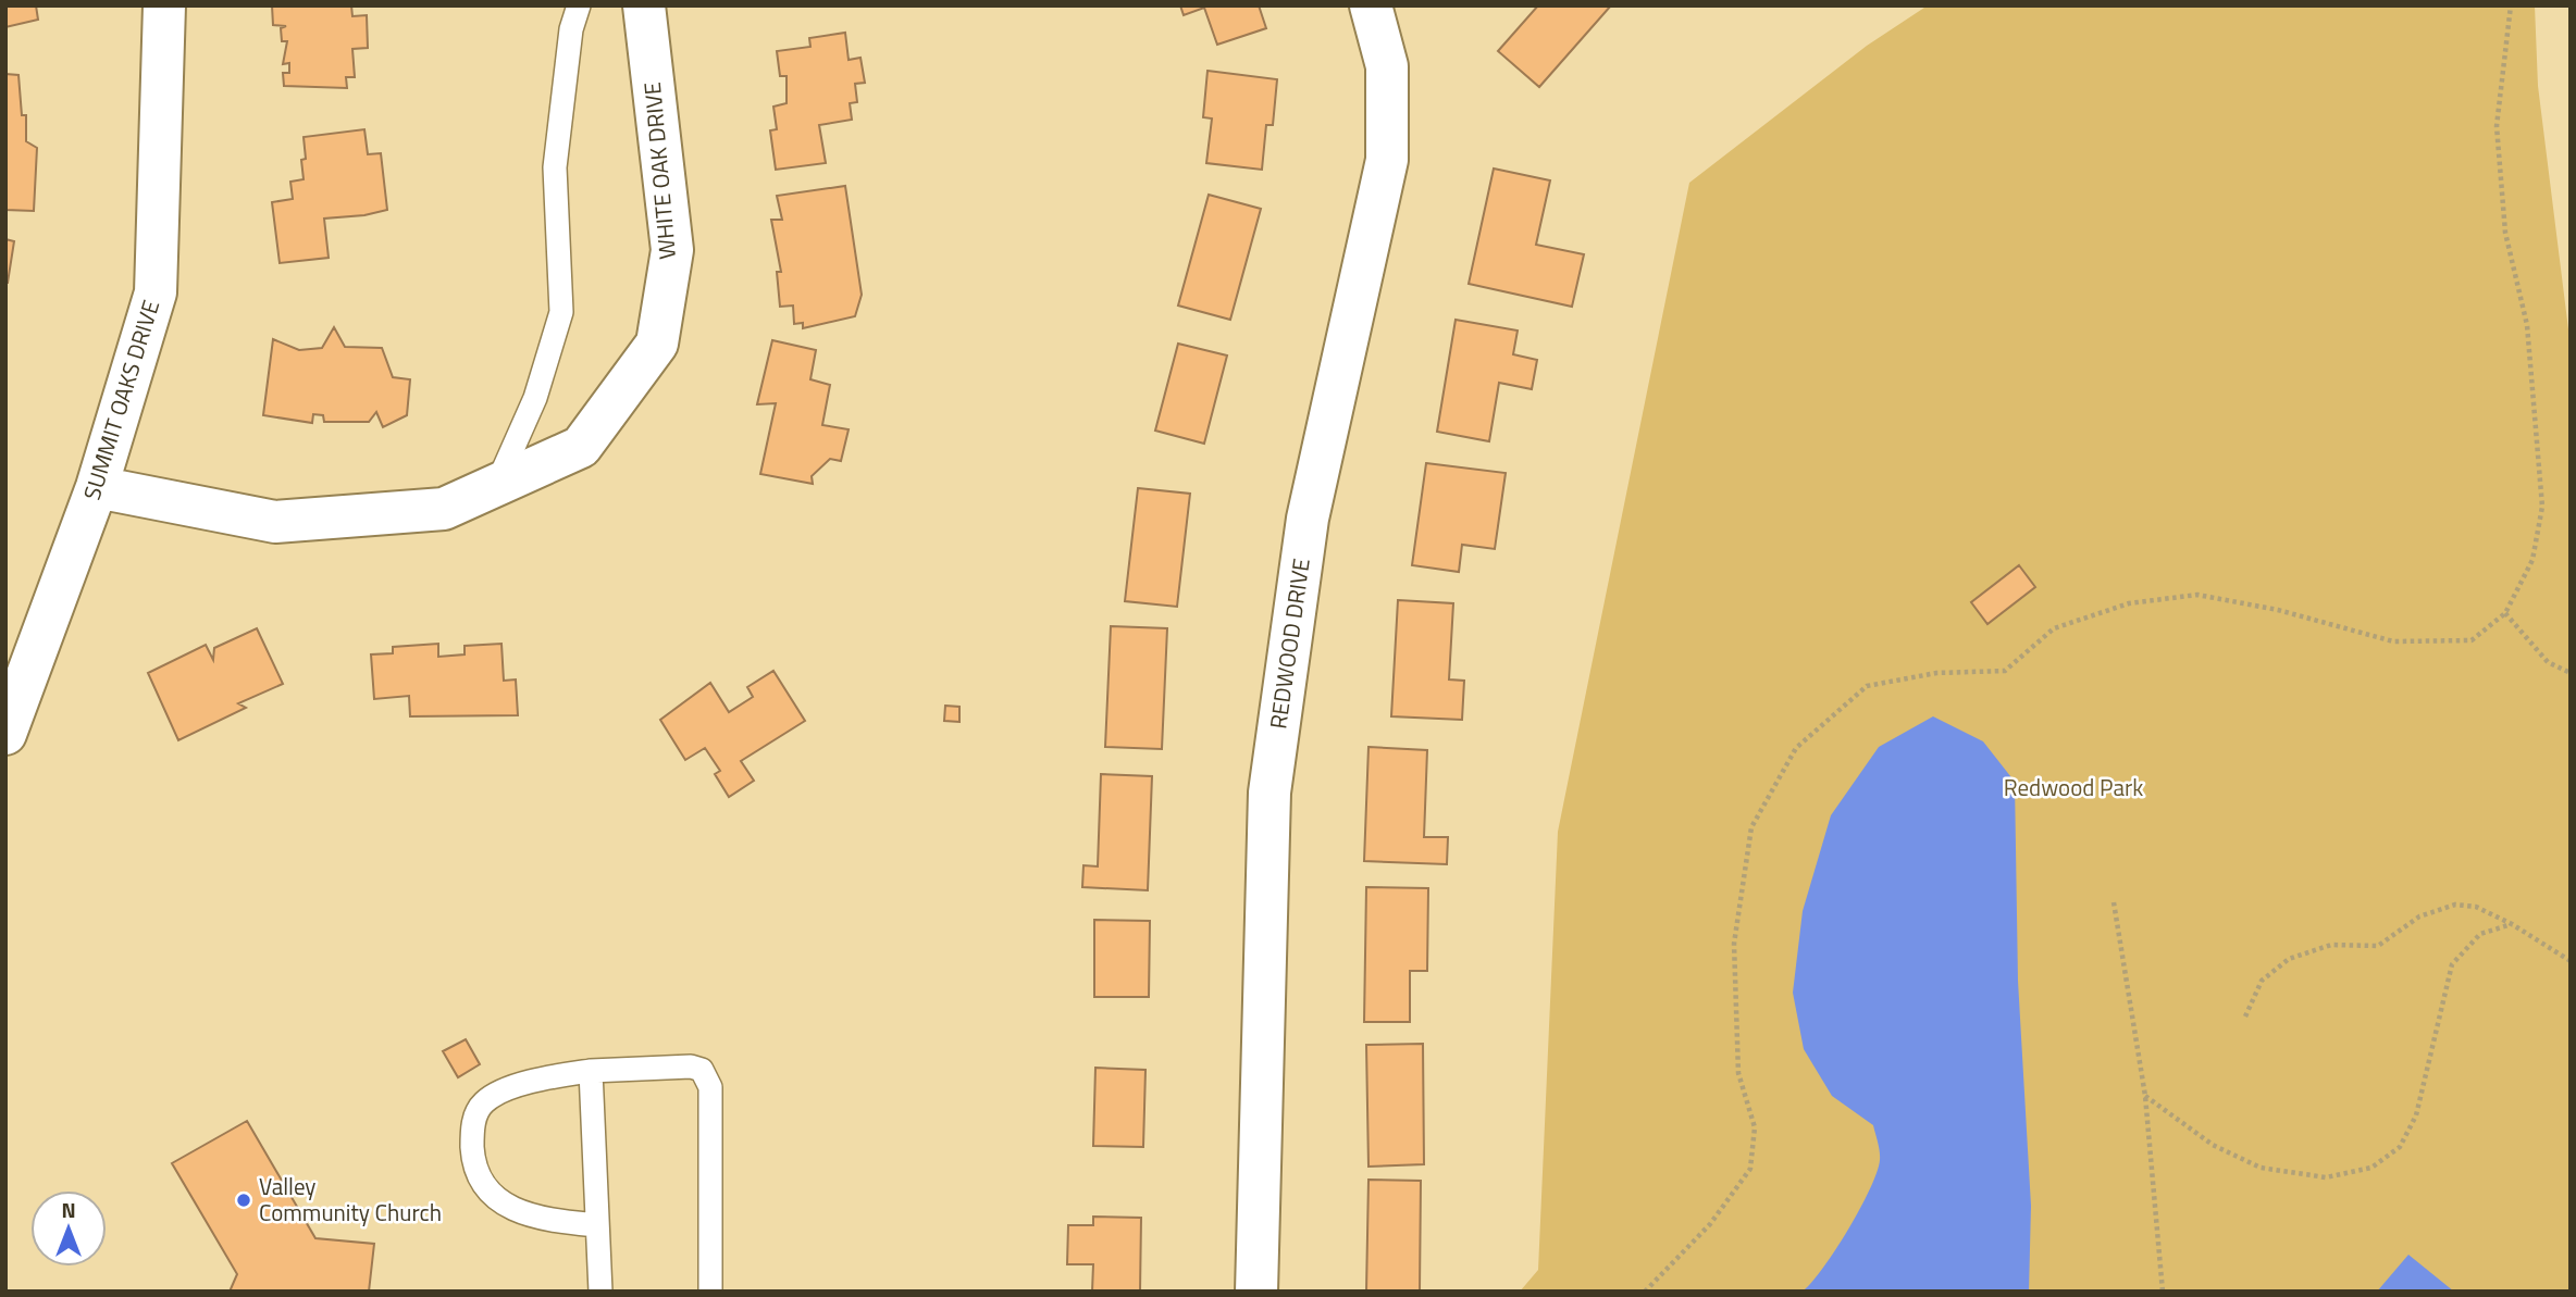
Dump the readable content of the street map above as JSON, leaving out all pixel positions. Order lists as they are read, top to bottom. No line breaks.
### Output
{"streets":{"street":["WHITE OAK DRIVE","SUMMIT OAKS DRIVE","REDWOOD DRIVE"]},"crossings":[["WHITE OAK DRIVE","SUMMIT OAKS DRIVE"]],"parks":["Redwood Park"],"places":["Valley Community Church"],"north":"top"}
